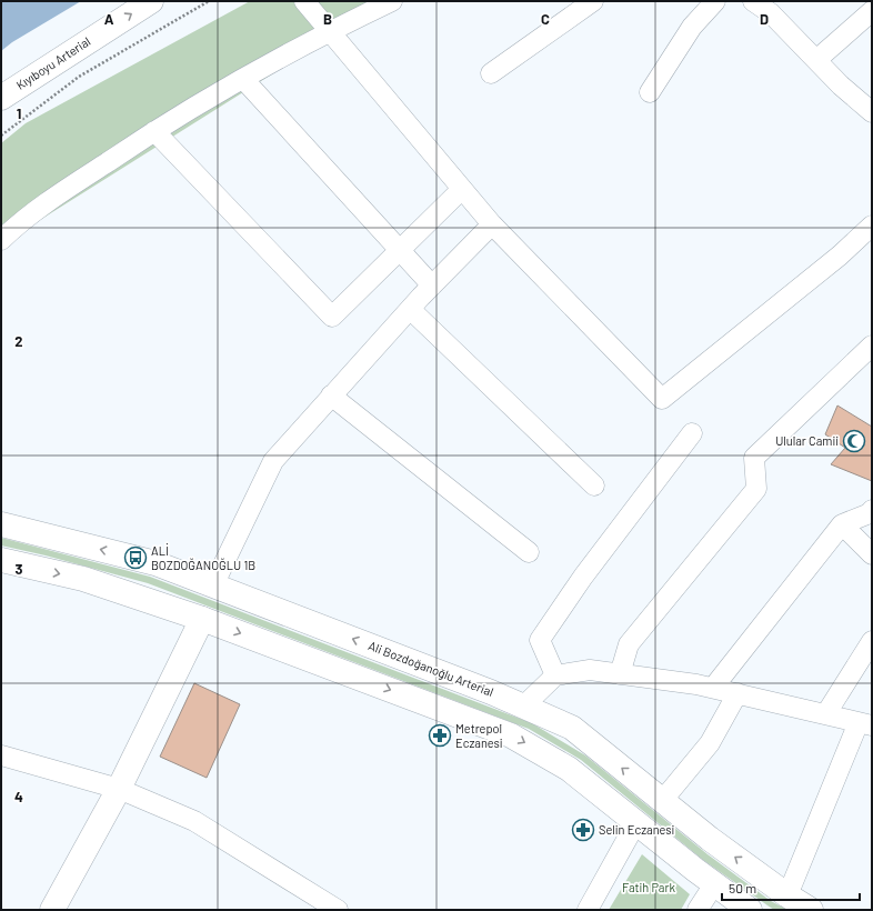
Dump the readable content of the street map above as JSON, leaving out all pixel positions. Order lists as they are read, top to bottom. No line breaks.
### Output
{"streets":{"main road":["Kıyıboyu Arterial","Ali Bozdoğanoğlu Arterial"]},"one_way":["Kıyıboyu Arterial"],"parks":["Fatih Park"],"places":{"mosque":["Ulular Camii"],"bus stop":["ALİ BOZDOĞANOĞLU 1B"],"pharmacy":["Metrepol Eczanesi","Selin Eczanesi"]},"scale_bar":"50 m","grid":{"columns":["A","B","C","D"],"rows":["1","2","3","4"]}}
